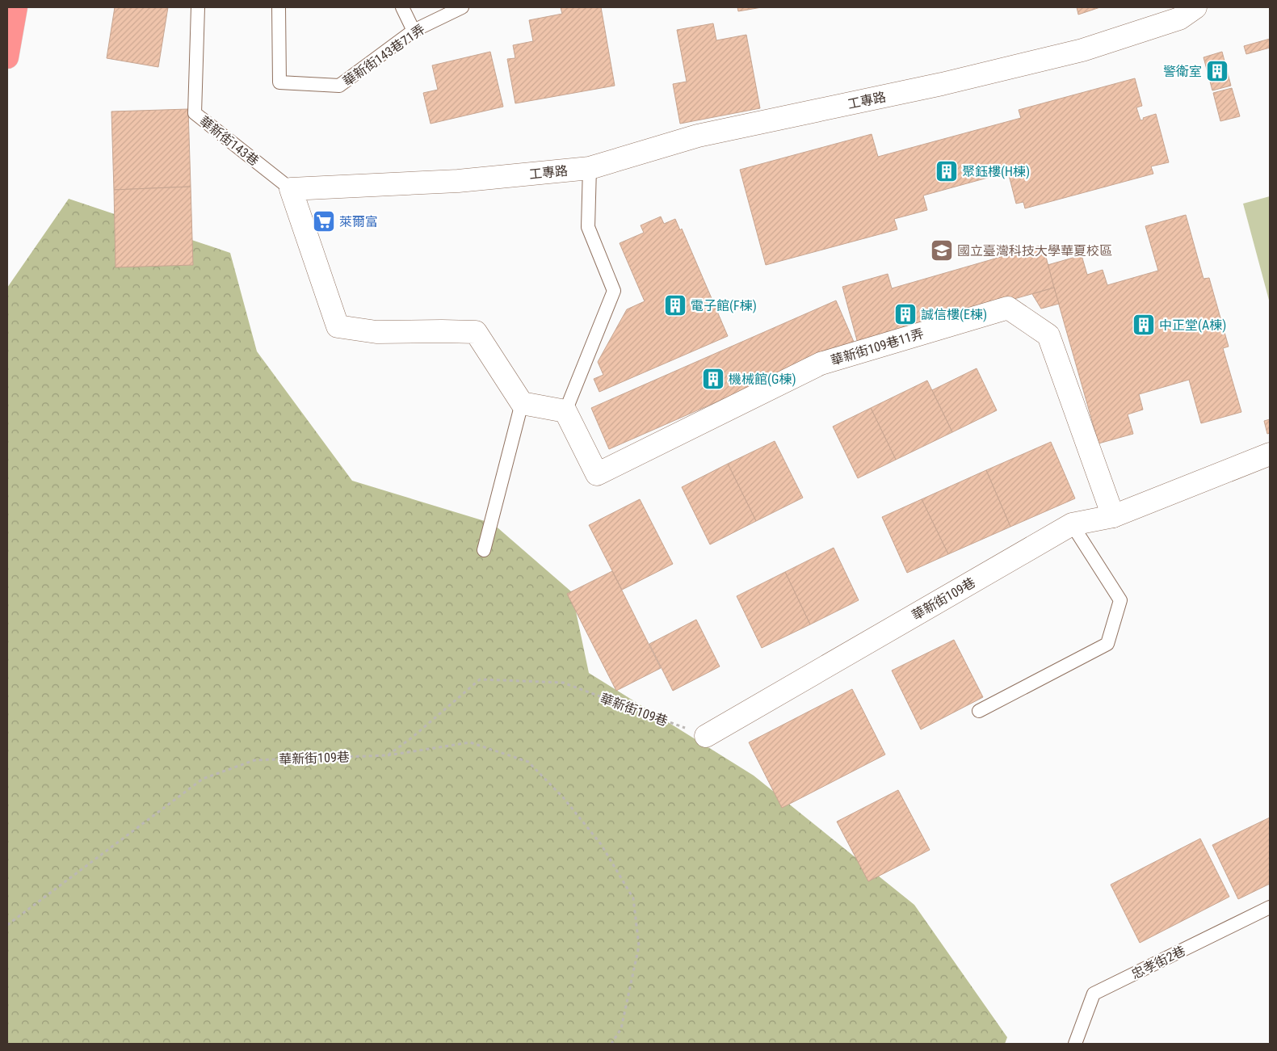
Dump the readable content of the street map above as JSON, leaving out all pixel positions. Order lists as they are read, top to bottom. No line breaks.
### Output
{"streets":{"street":["工專路","華新街109巷11弄","華新街109巷"],"lane":["華新街143巷71弄","華新街143巷","忠孝街2巷"]},"crossings":[["工專路","華新街143巷"],["華新街109巷11弄","華新街109巷"]],"places":{"building":["警衛室","聚鈺樓(H棟)","電子館(F棟)","誠信樓(E棟)","中正堂(A棟)","機械館(G棟)"],"supermarket":["萊爾富"],"school or university":["國立臺灣科技大學華夏校區"]}}
